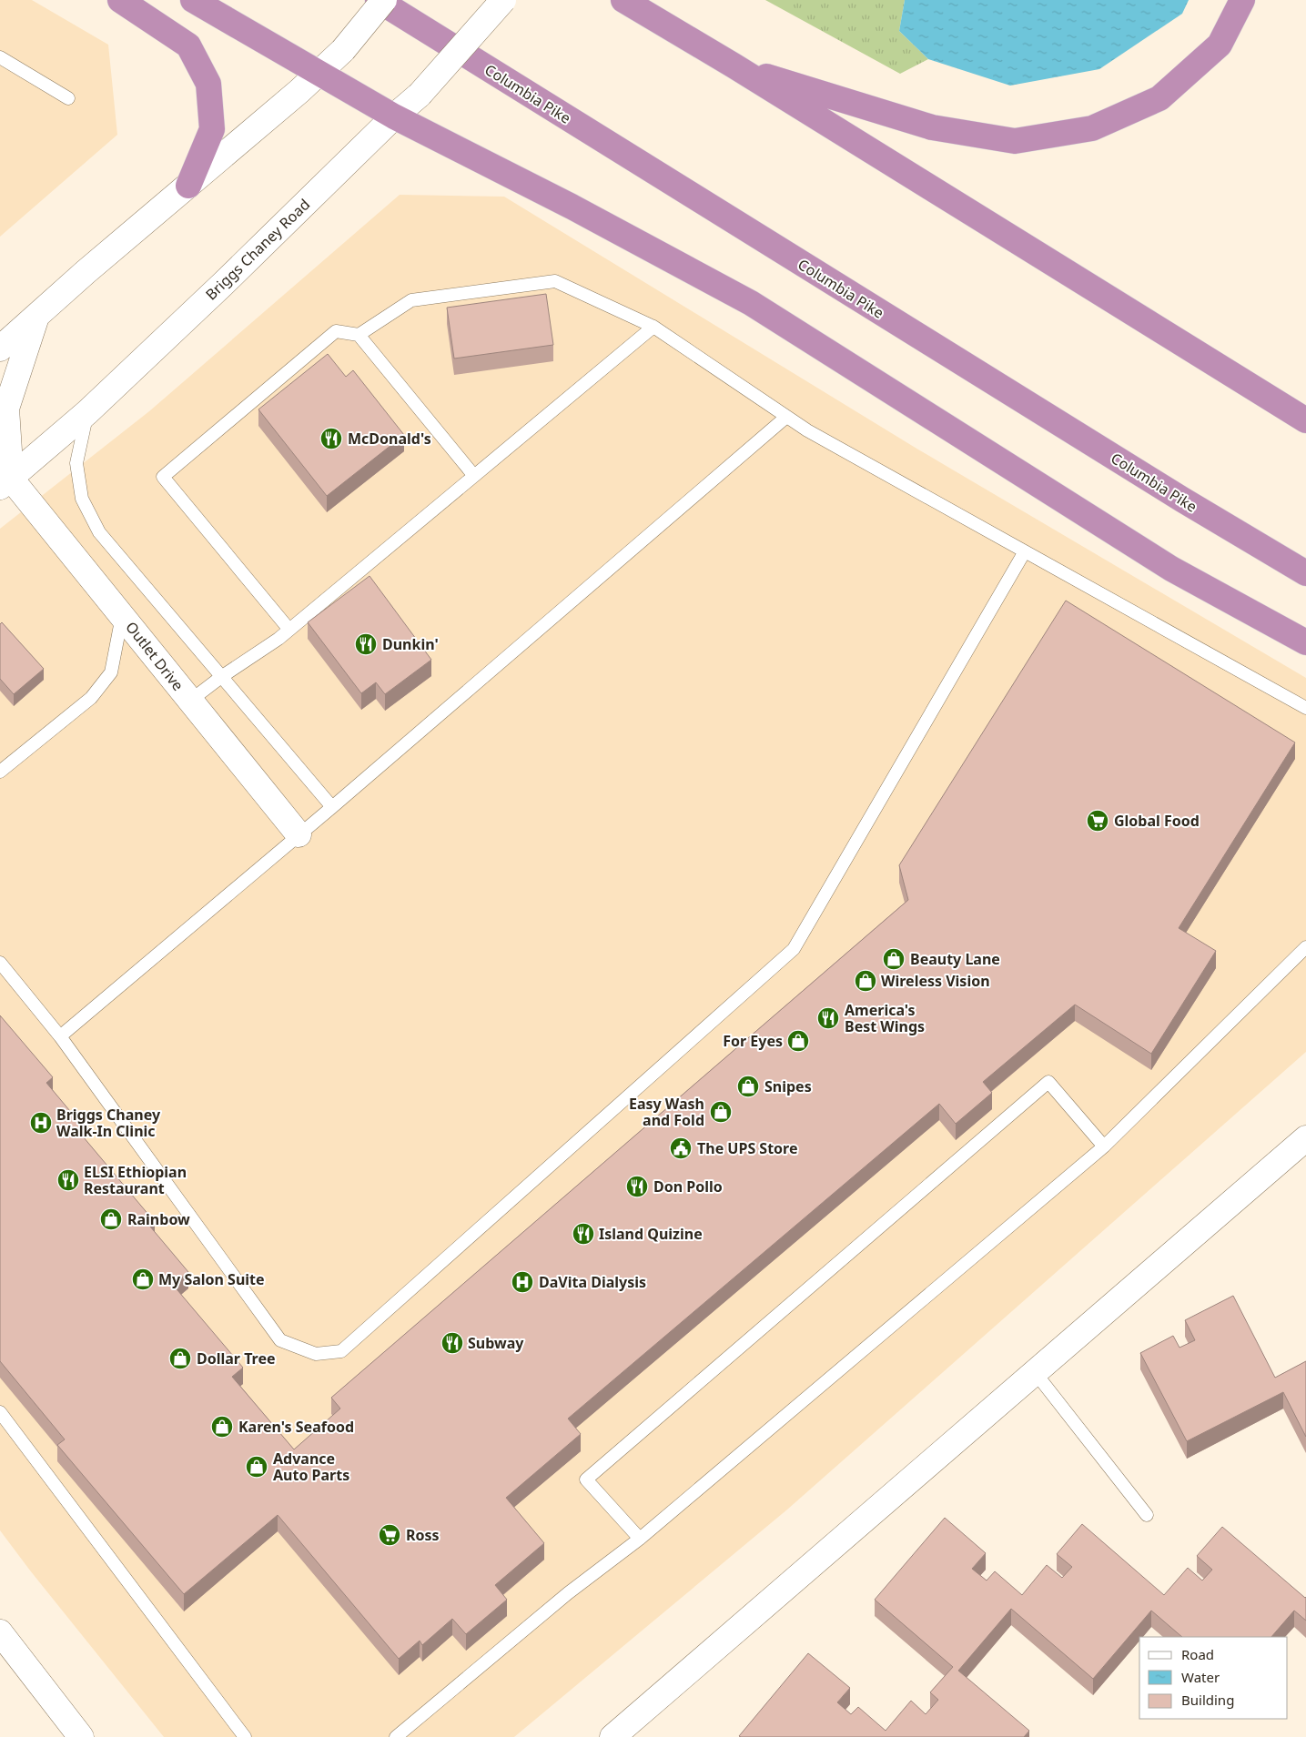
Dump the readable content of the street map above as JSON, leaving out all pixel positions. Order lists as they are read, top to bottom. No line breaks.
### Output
{"streets":{"highway":["Columbia Pike"],"street":["Briggs Chaney Road","Outlet Drive"]},"crossings":[["Briggs Chaney Road","Outlet Drive"]],"places":{"restaurant":["McDonald's","Dunkin'","America's Best Wings","ELSI Ethiopian Restaurant","Don Pollo","Island Quizine","Subway"],"supermarket":["Global Food","Ross"],"shop":["Beauty Lane","Wireless Vision","For Eyes","Snipes","Easy Wash and Fold","Rainbow","My Salon Suite","Dollar Tree","Karen's Seafood","Advance Auto Parts"],"hospital":["Briggs Chaney Walk-In Clinic","DaVita Dialysis"],"public building":["The UPS Store"]},"legend":["Road","Water","Building"]}
